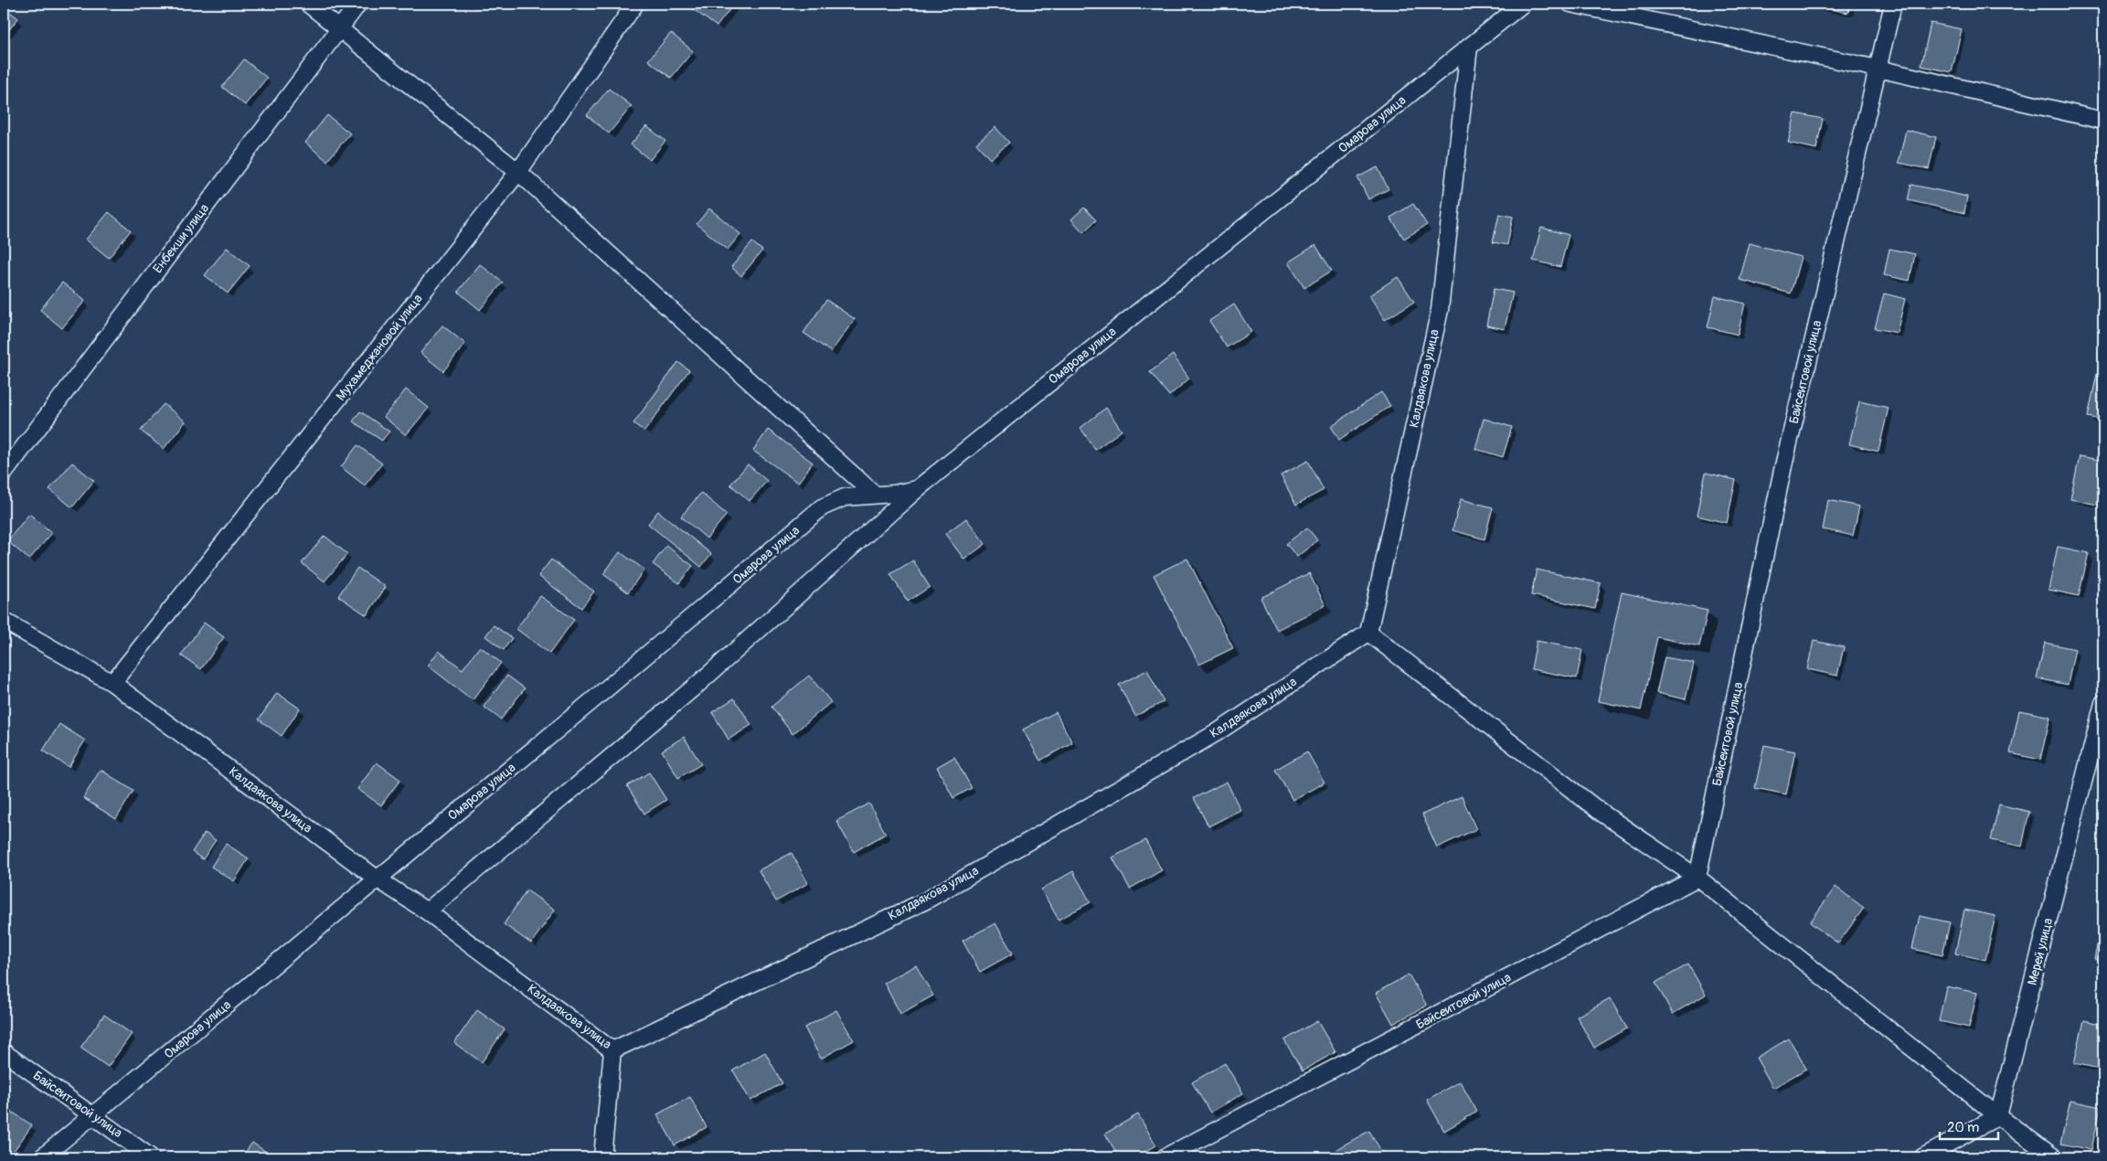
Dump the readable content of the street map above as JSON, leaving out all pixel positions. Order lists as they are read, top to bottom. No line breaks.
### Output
{"streets":{"street":["Омарова улица","Енбекши улица","Мухамеджановой улица","Байсеитовой улица","Калдаякова улица","Мерей улица"]},"crossings":[["Омарова улица","Байсеитовой улица"],["Омарова улица","Калдаякова улица"],["Мухамеджановой улица","Калдаякова улица"]],"scale_bar":"20 m"}
